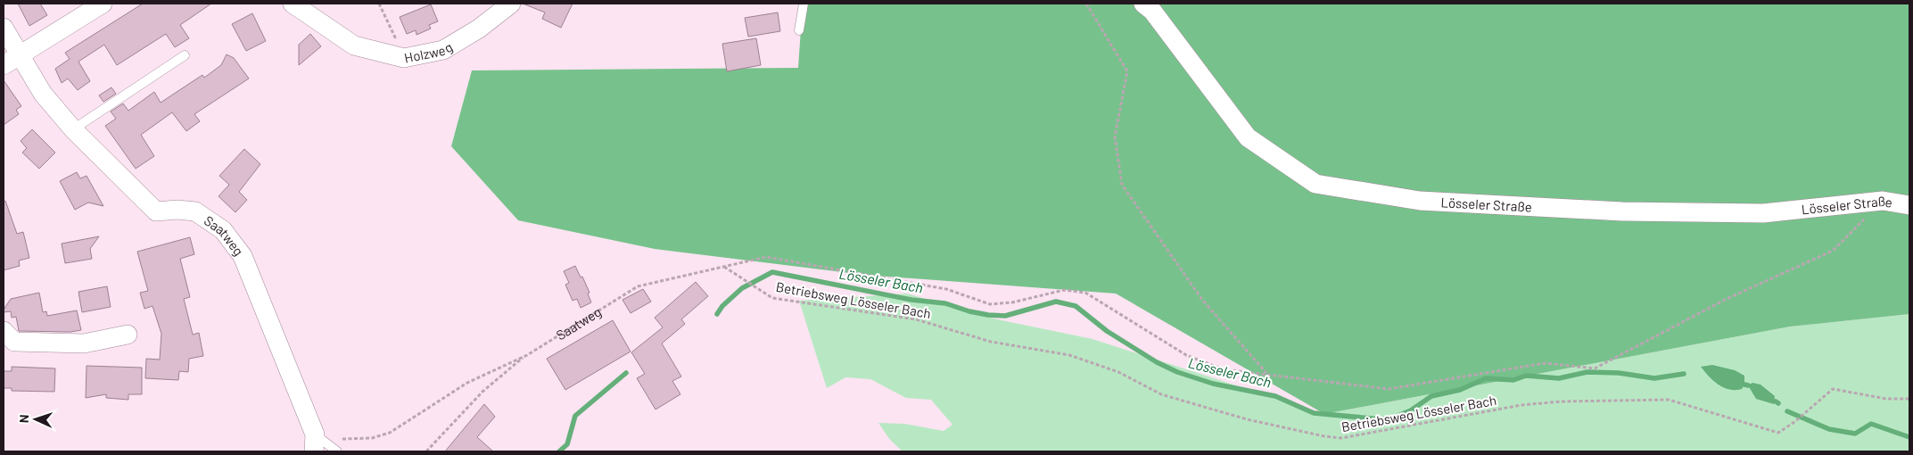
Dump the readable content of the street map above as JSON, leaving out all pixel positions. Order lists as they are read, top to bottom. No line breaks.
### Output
{"streets":{"street":["Holzweg","Lösseler Straße","Saatweg"],"path":["Betriebsweg Lösseler Bach"]},"crossings":[["Lösseler Straße","Saatweg"],["Saatweg","Betriebsweg Lösseler Bach"]],"water":["Lösseler Bach"],"north":"left"}
